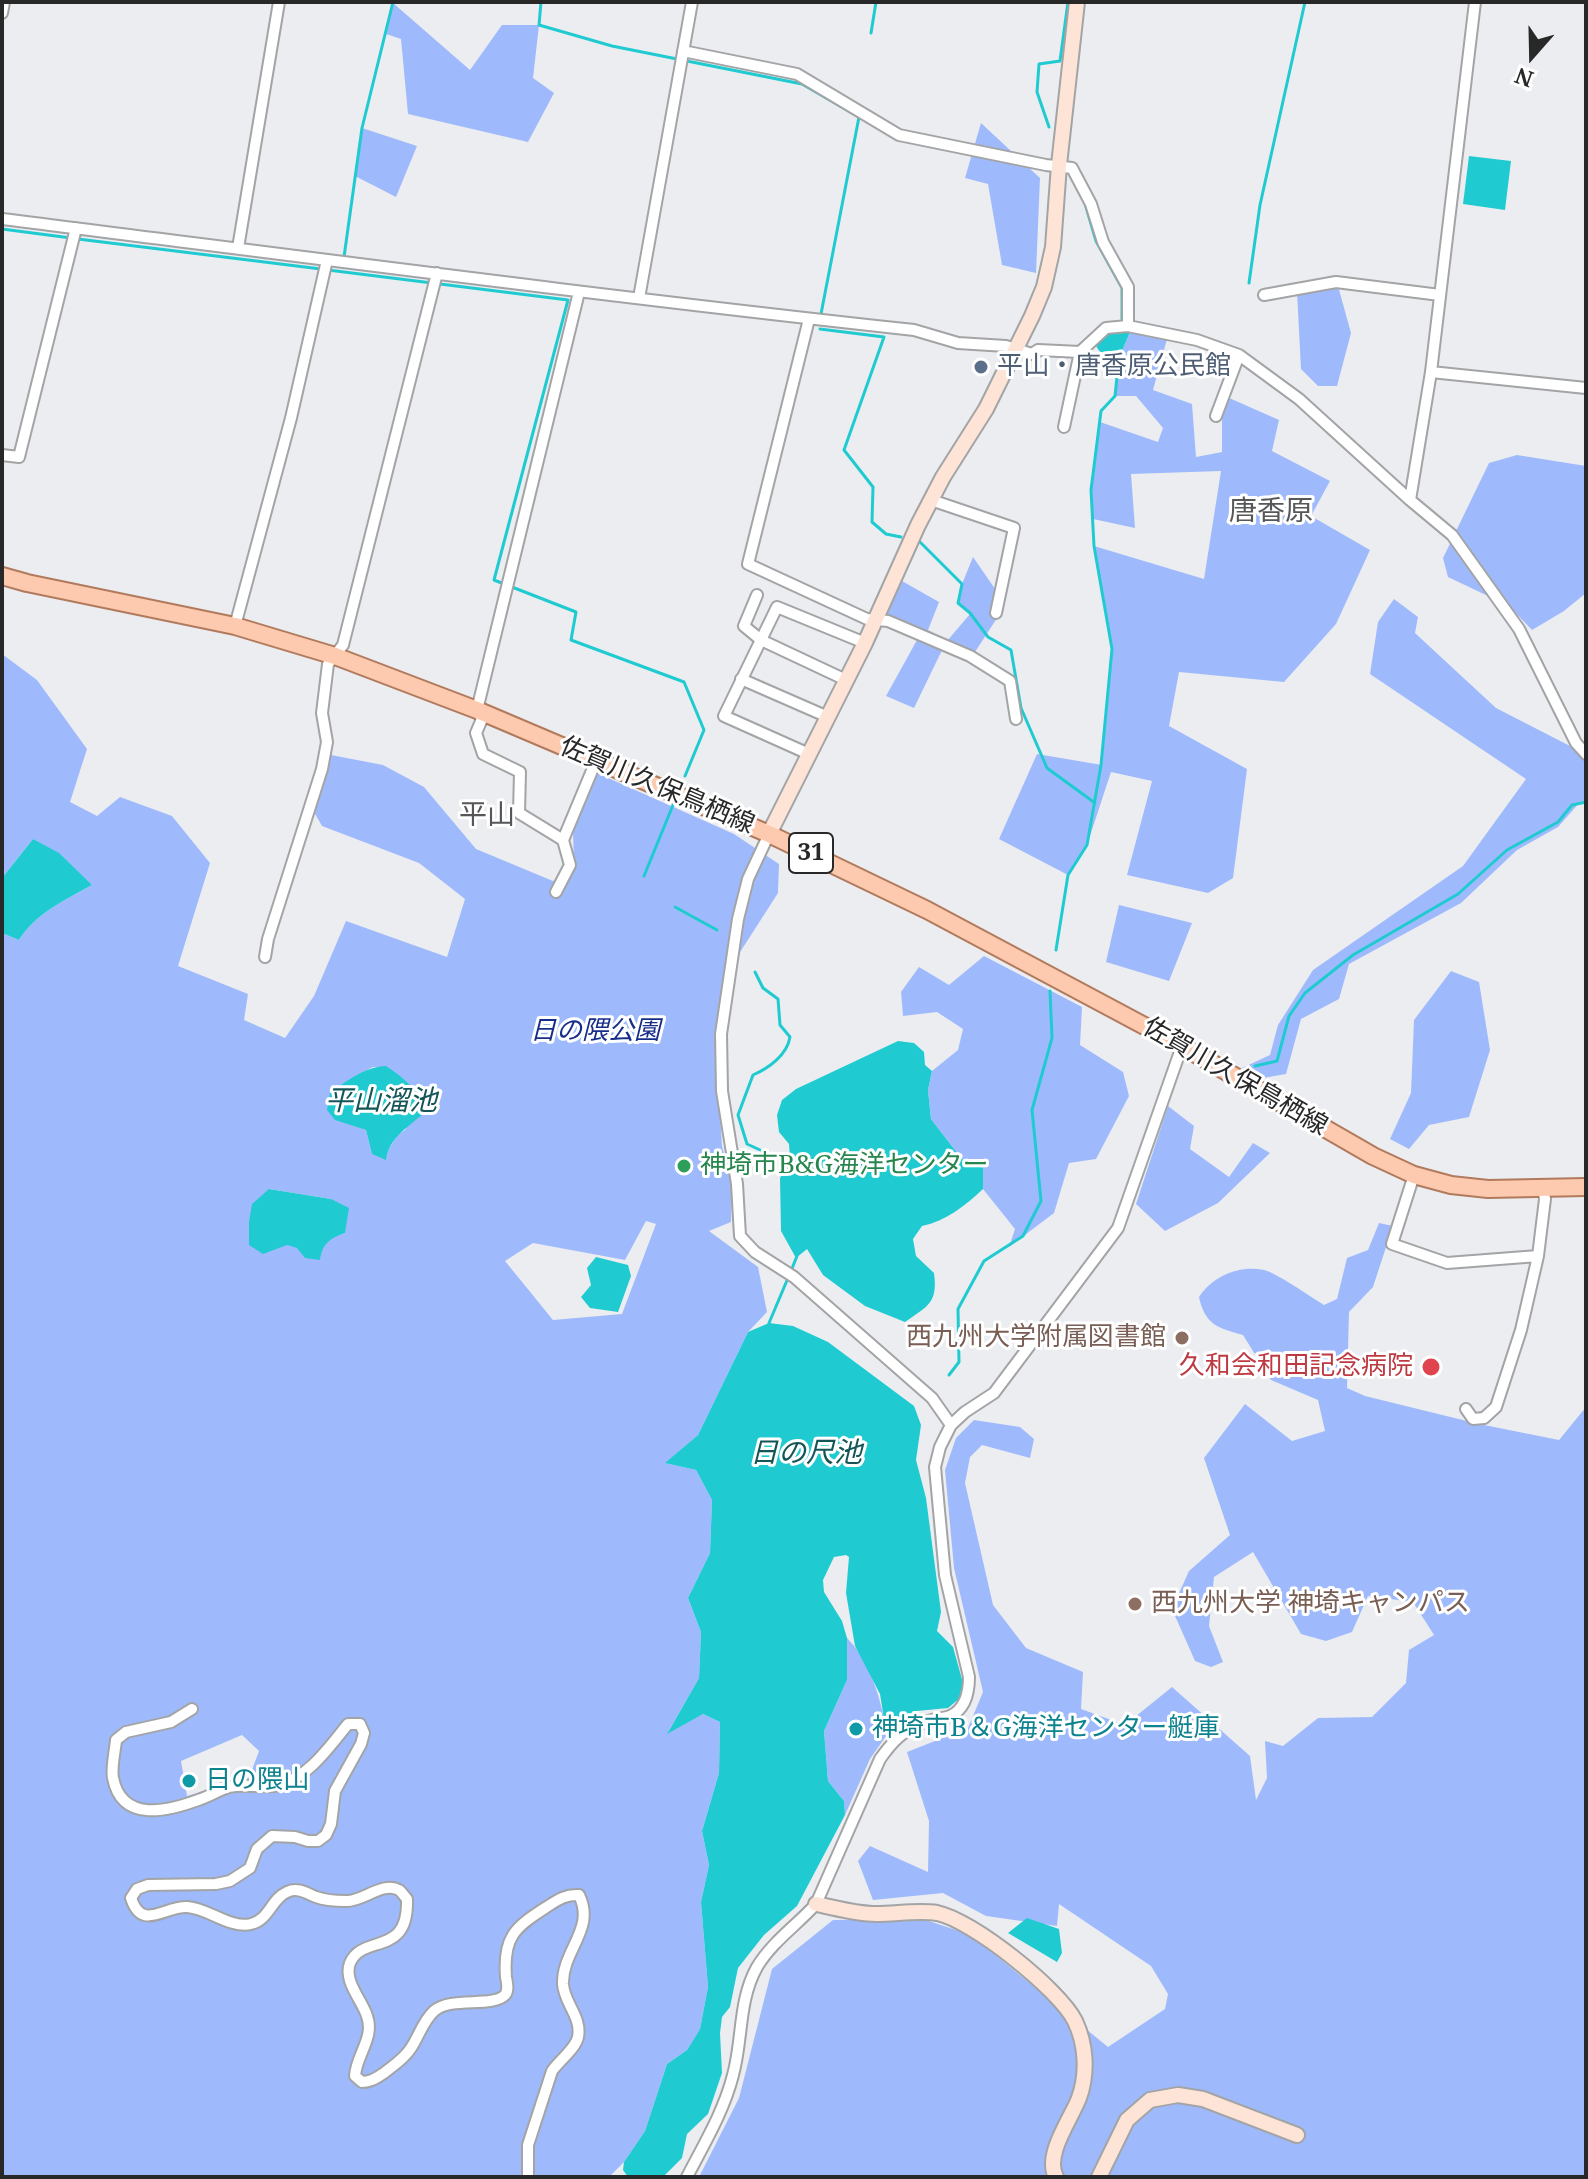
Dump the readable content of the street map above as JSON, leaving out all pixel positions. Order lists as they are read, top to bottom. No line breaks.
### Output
{"streets":{"main road":["佐賀川久保鳥栖線","31"]},"districts":["唐香原","平山"],"water":["平山溜池","日の尺池"],"parks":["日の隈公園"],"places":["平山・唐香原公民館","神埼市B&G海洋センター","西九州大学附属図書館","久和会和田記念病院","西九州大学 神埼キャンパス","神埼市B＆G海洋センター艇庫","日の隈山"],"north":"bottom"}
